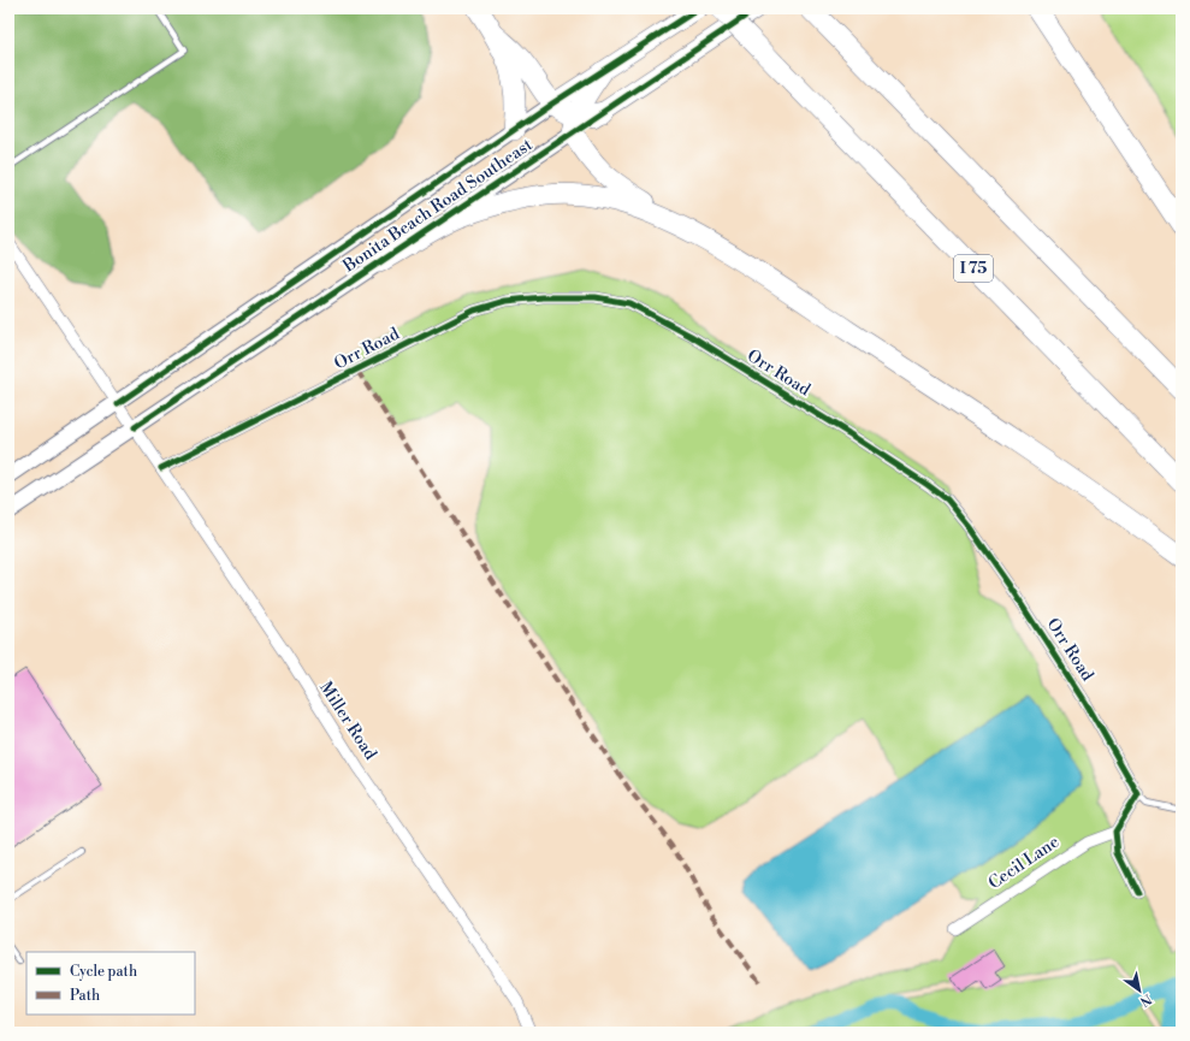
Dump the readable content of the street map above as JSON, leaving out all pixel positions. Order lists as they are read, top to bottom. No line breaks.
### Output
{"streets":{"highway":["I 75"],"main road":["Bonita Beach Road Southeast"],"street":["Orr Road","Miller Road","Cecil Lane"]},"crossings":[["Bonita Beach Road Southeast","Miller Road"],["Orr Road","Miller Road"]],"legend":["Cycle path","Path"],"north":"bottom right"}
